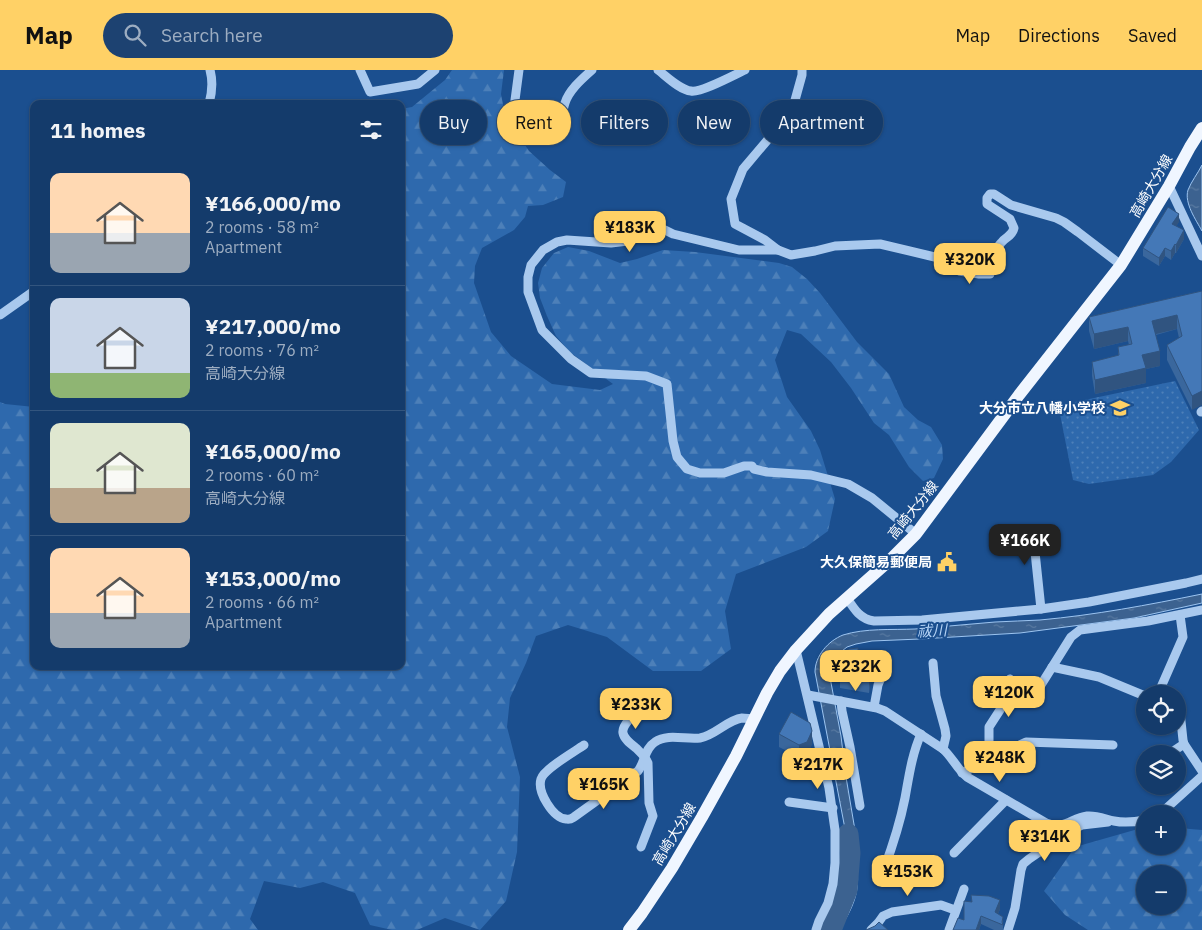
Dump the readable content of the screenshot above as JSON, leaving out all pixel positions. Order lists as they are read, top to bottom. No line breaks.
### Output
{"streets":{"main road":["高崎大分線"]},"water":["祓川"],"places":{"school or university":["大分市立八幡小学校"],"public building":["大久保簡易郵便局"]},"page":{"header":"Map","search":"Search here","nav":["Map","Directions","Saved"],"chip":["Buy","Rent","Filters","New","Apartment"],"heading":"11 homes","list":[{"name":"¥166,000/mo","note":"2 rooms · 58 m² · Apartment"},{"name":"¥217,000/mo","note":"2 rooms · 76 m² · 高崎大分線"},{"name":"¥165,000/mo","note":"2 rooms · 60 m² · 高崎大分線"},{"name":"¥153,000/mo","note":"2 rooms · 66 m² · Apartment"}],"price":["¥183K","¥320K","¥166K","¥232K","¥120K","¥233K","¥248K","¥217K","¥165K","¥314K","¥153K"],"map_buttons":["+","−"]}}
